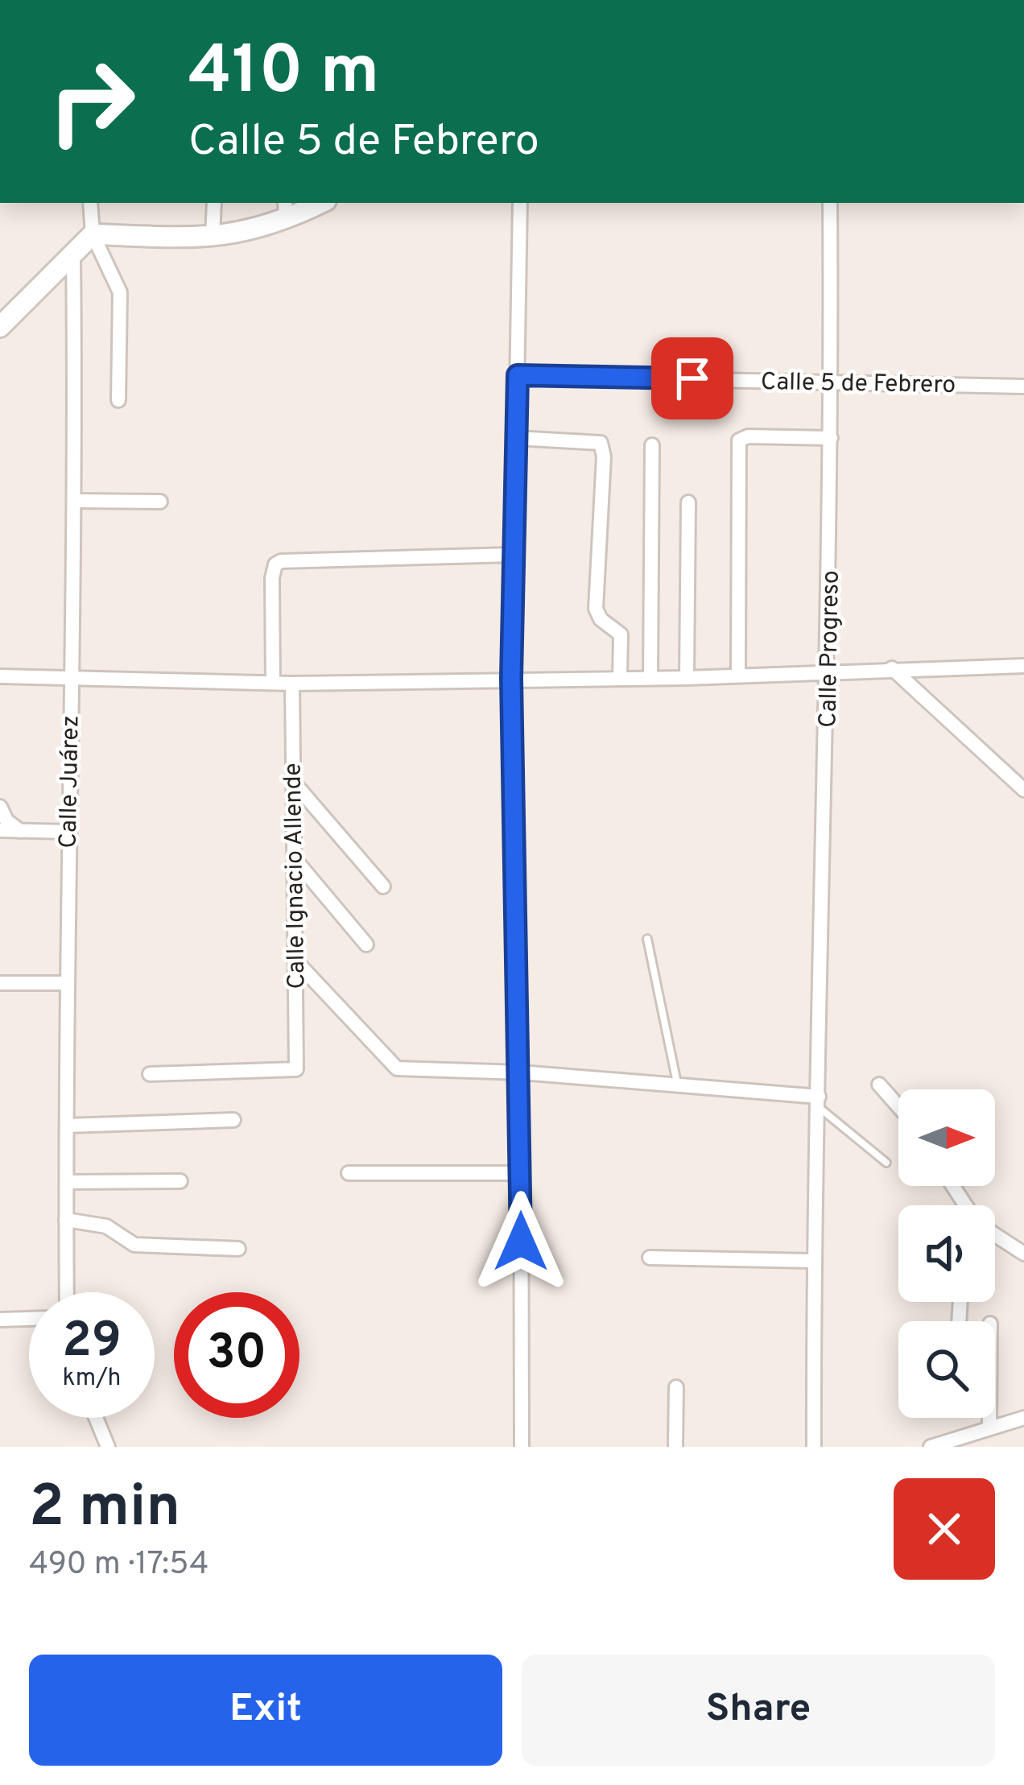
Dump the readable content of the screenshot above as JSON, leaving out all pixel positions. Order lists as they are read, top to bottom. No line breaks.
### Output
{"streets":{"street":["Calle 5 de Febrero","Calle Progreso","Calle Juárez","Calle Ignacio Allende"]},"crossings":[["Calle 5 de Febrero","Calle Progreso"]],"north":"right","page":{"turn":["410 m","Calle 5 de Febrero"],"speed":"29 km/h","limit":"30","heading":["2 min","490 m · 17:54"],"buttons":["Exit","Share"]}}
